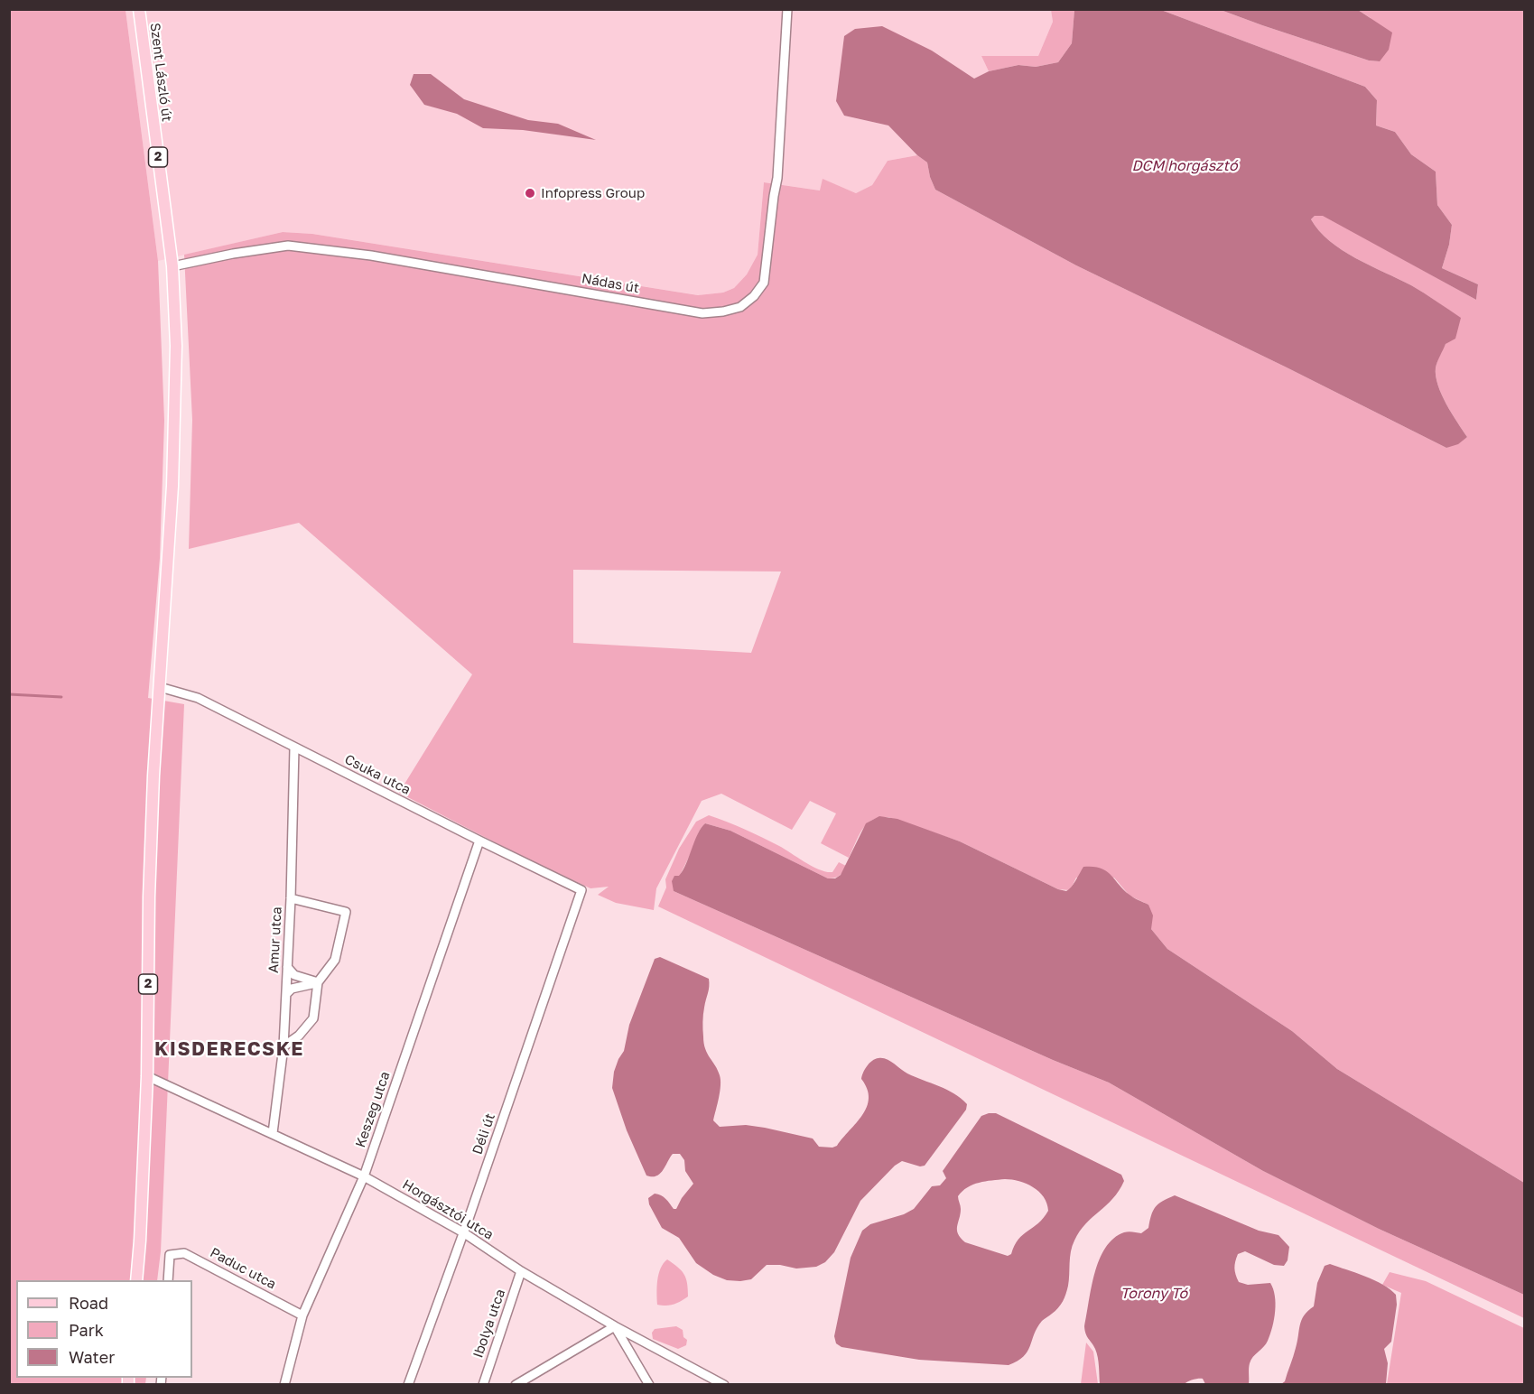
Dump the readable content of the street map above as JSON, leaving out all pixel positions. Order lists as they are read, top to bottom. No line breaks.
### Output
{"streets":{"main road":["Szent László út","2"],"street":["Nádas út","Csuka utca","Amur utca","Keszeg utca","Déli út","Horgásztói utca","Paduc utca","Ibolya utca"]},"crossings":[["Szent László út","2"],["Szent László út","Nádas út"],["2","Nádas út"],["2","Csuka utca"],["2","Horgásztói utca"],["Csuka utca","Amur utca"],["Csuka utca","Keszeg utca"],["Csuka utca","Déli út"],["Amur utca","Horgásztói utca"],["Keszeg utca","Horgásztói utca"],["Keszeg utca","Paduc utca"],["Déli út","Horgásztói utca"],["Horgásztói utca","Ibolya utca"]],"districts":["KISDERECSKE"],"water":["DCM horgásztó","Torony Tó"],"places":["Infopress Group"],"legend":["Road","Park","Water"]}
